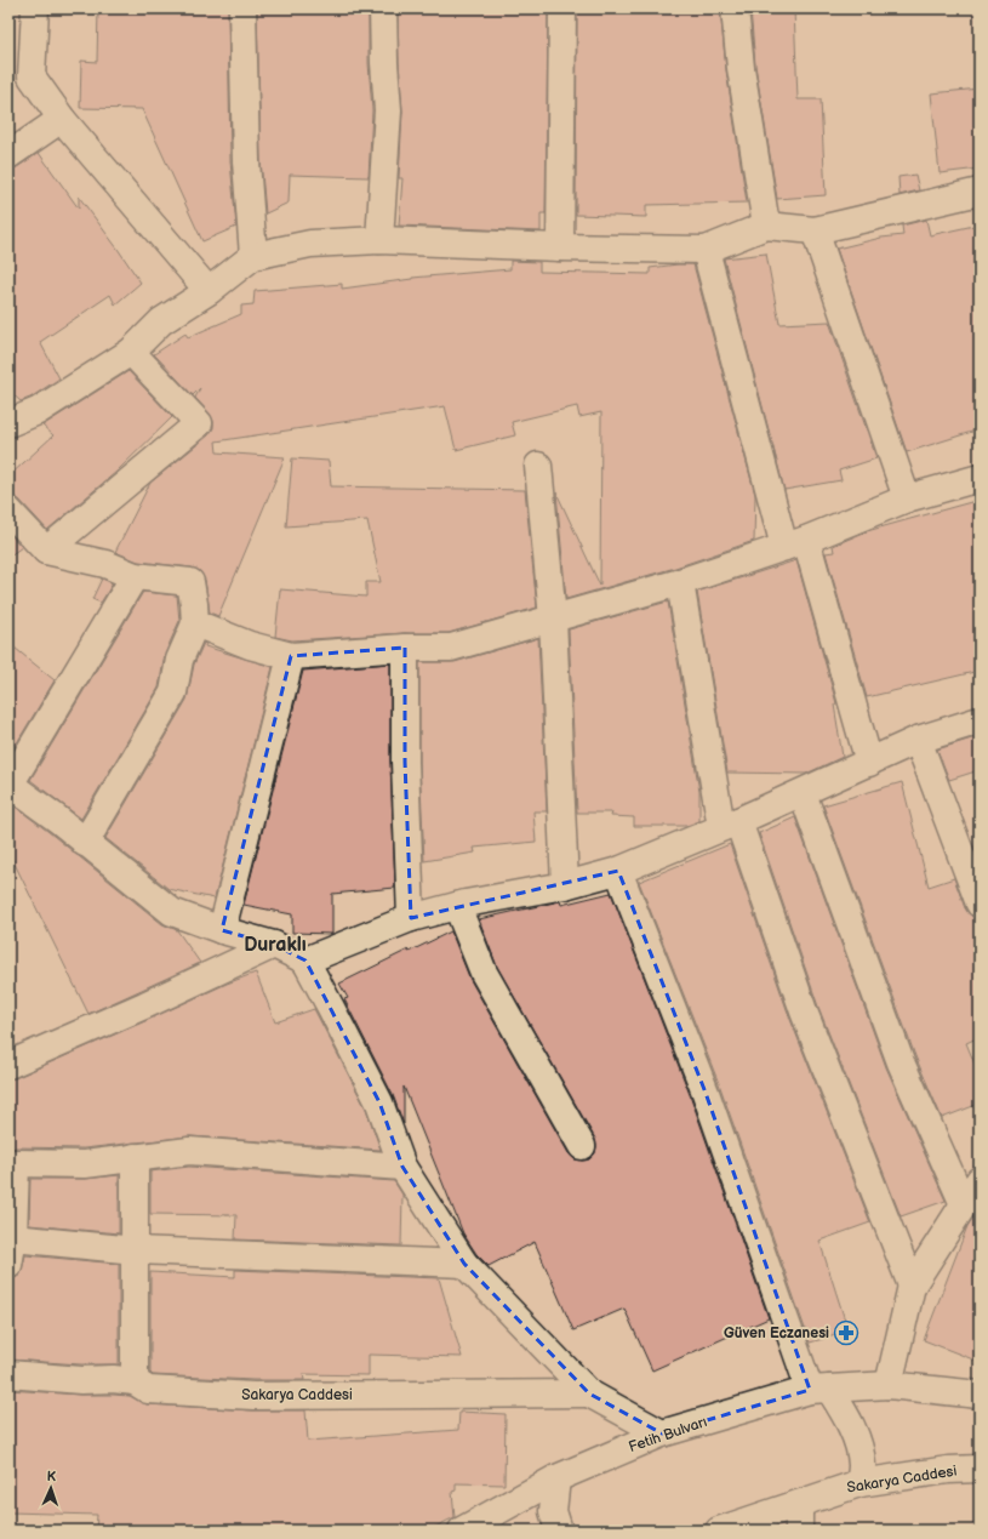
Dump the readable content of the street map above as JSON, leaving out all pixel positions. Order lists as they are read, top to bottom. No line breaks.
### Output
{"streets":{"street":["Sakarya Caddesi","Fetih Bulvarı"]},"districts":["Duraklı"],"places":{"pharmacy":["Güven Eczanesi"]},"north":"top"}
